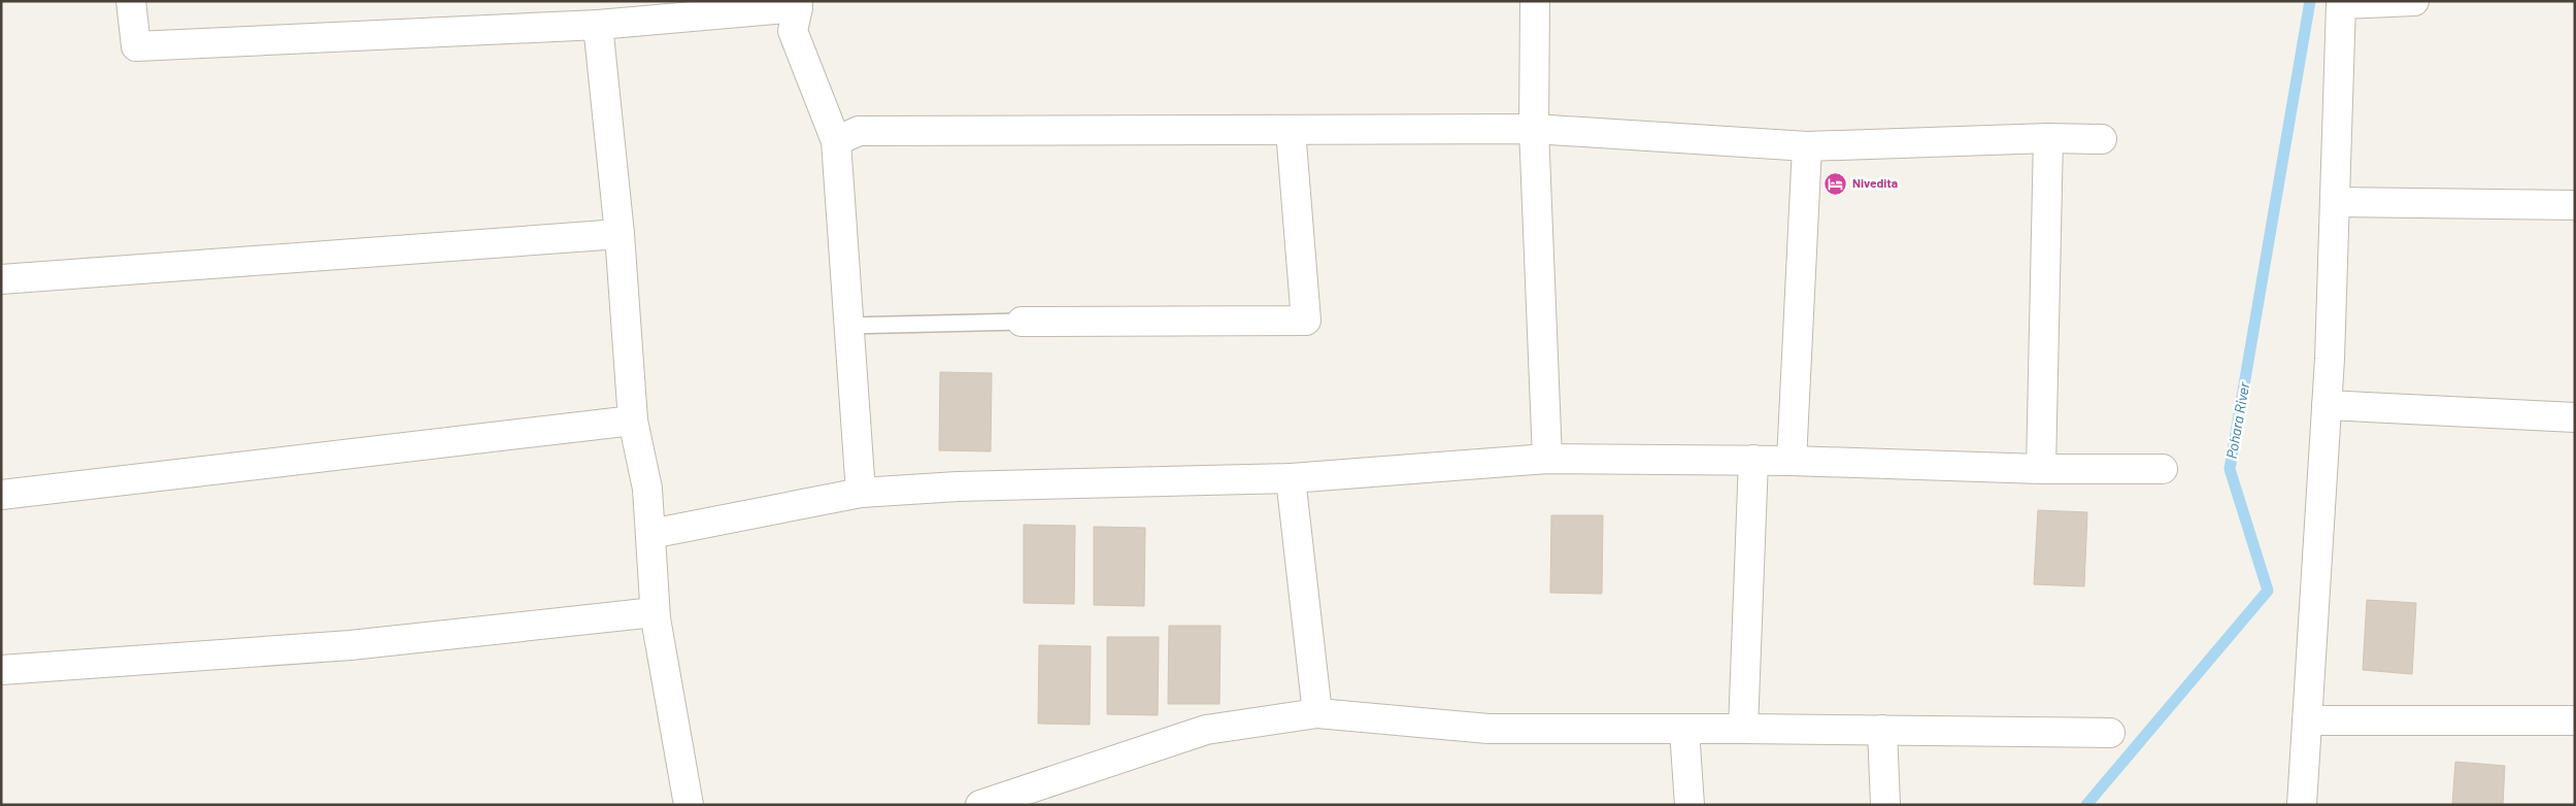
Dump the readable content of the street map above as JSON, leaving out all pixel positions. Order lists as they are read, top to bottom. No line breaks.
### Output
{"water":["Pohara River"],"places":{"hotel":["Nivedita"]}}
